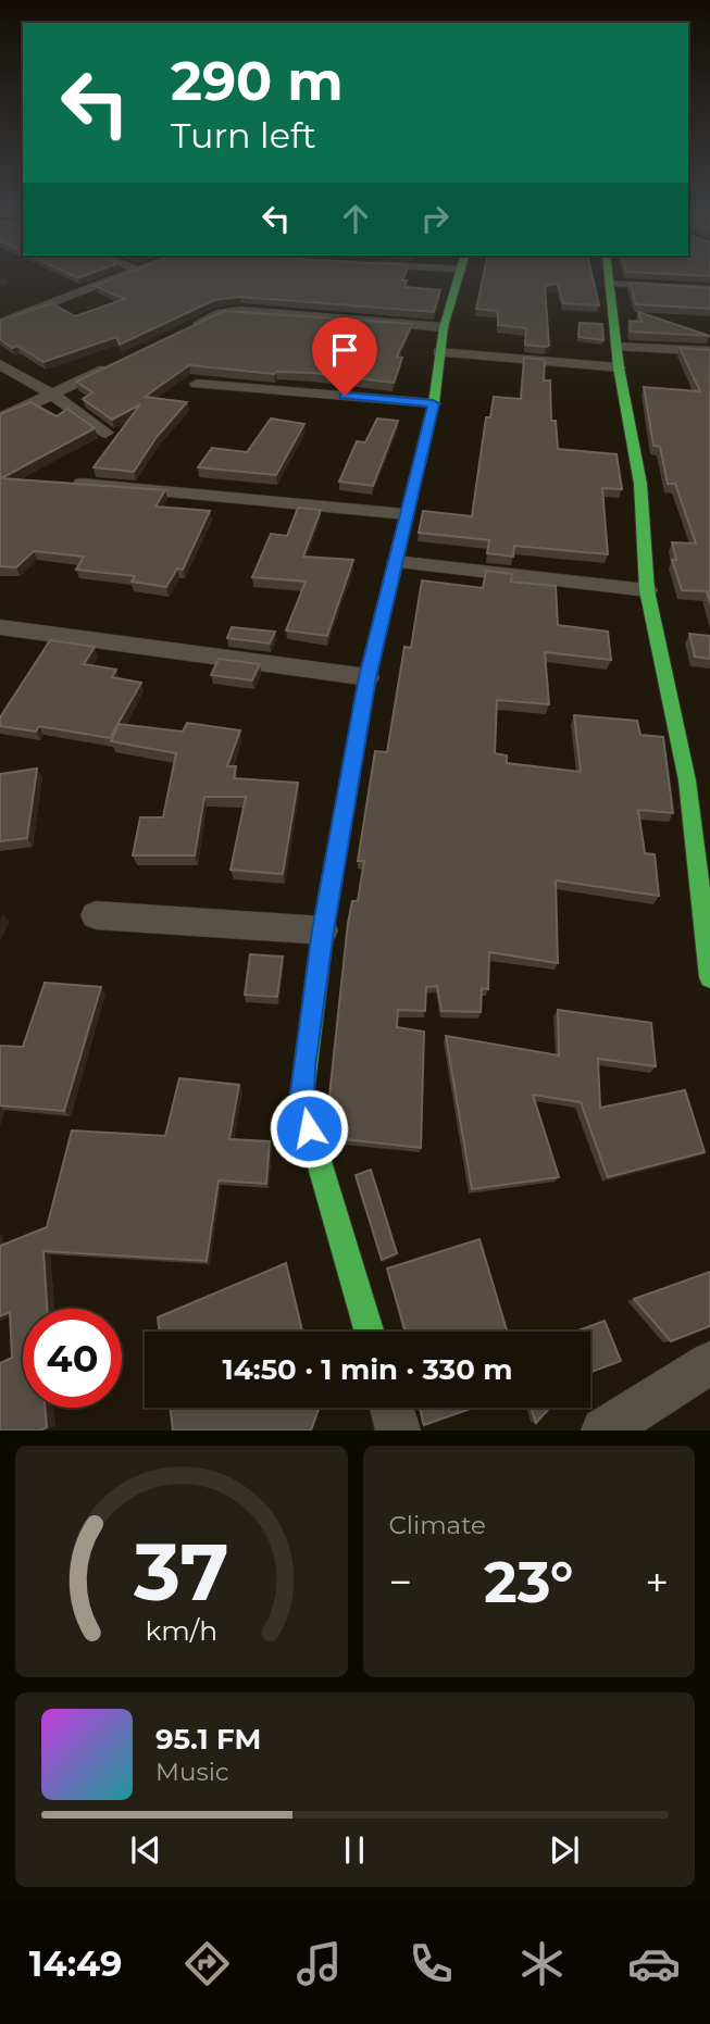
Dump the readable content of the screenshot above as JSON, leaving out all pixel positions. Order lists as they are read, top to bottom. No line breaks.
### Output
{"page":{"turn":["290 m","Turn left"],"limit":"40","trip":"14:50 · 1 min · 330 m","tile":"Climate","heat":["−","23°","+"],"song":["95.1 FM","Music"],"tabs":"14:49","gauge":["37","km/h"]}}
